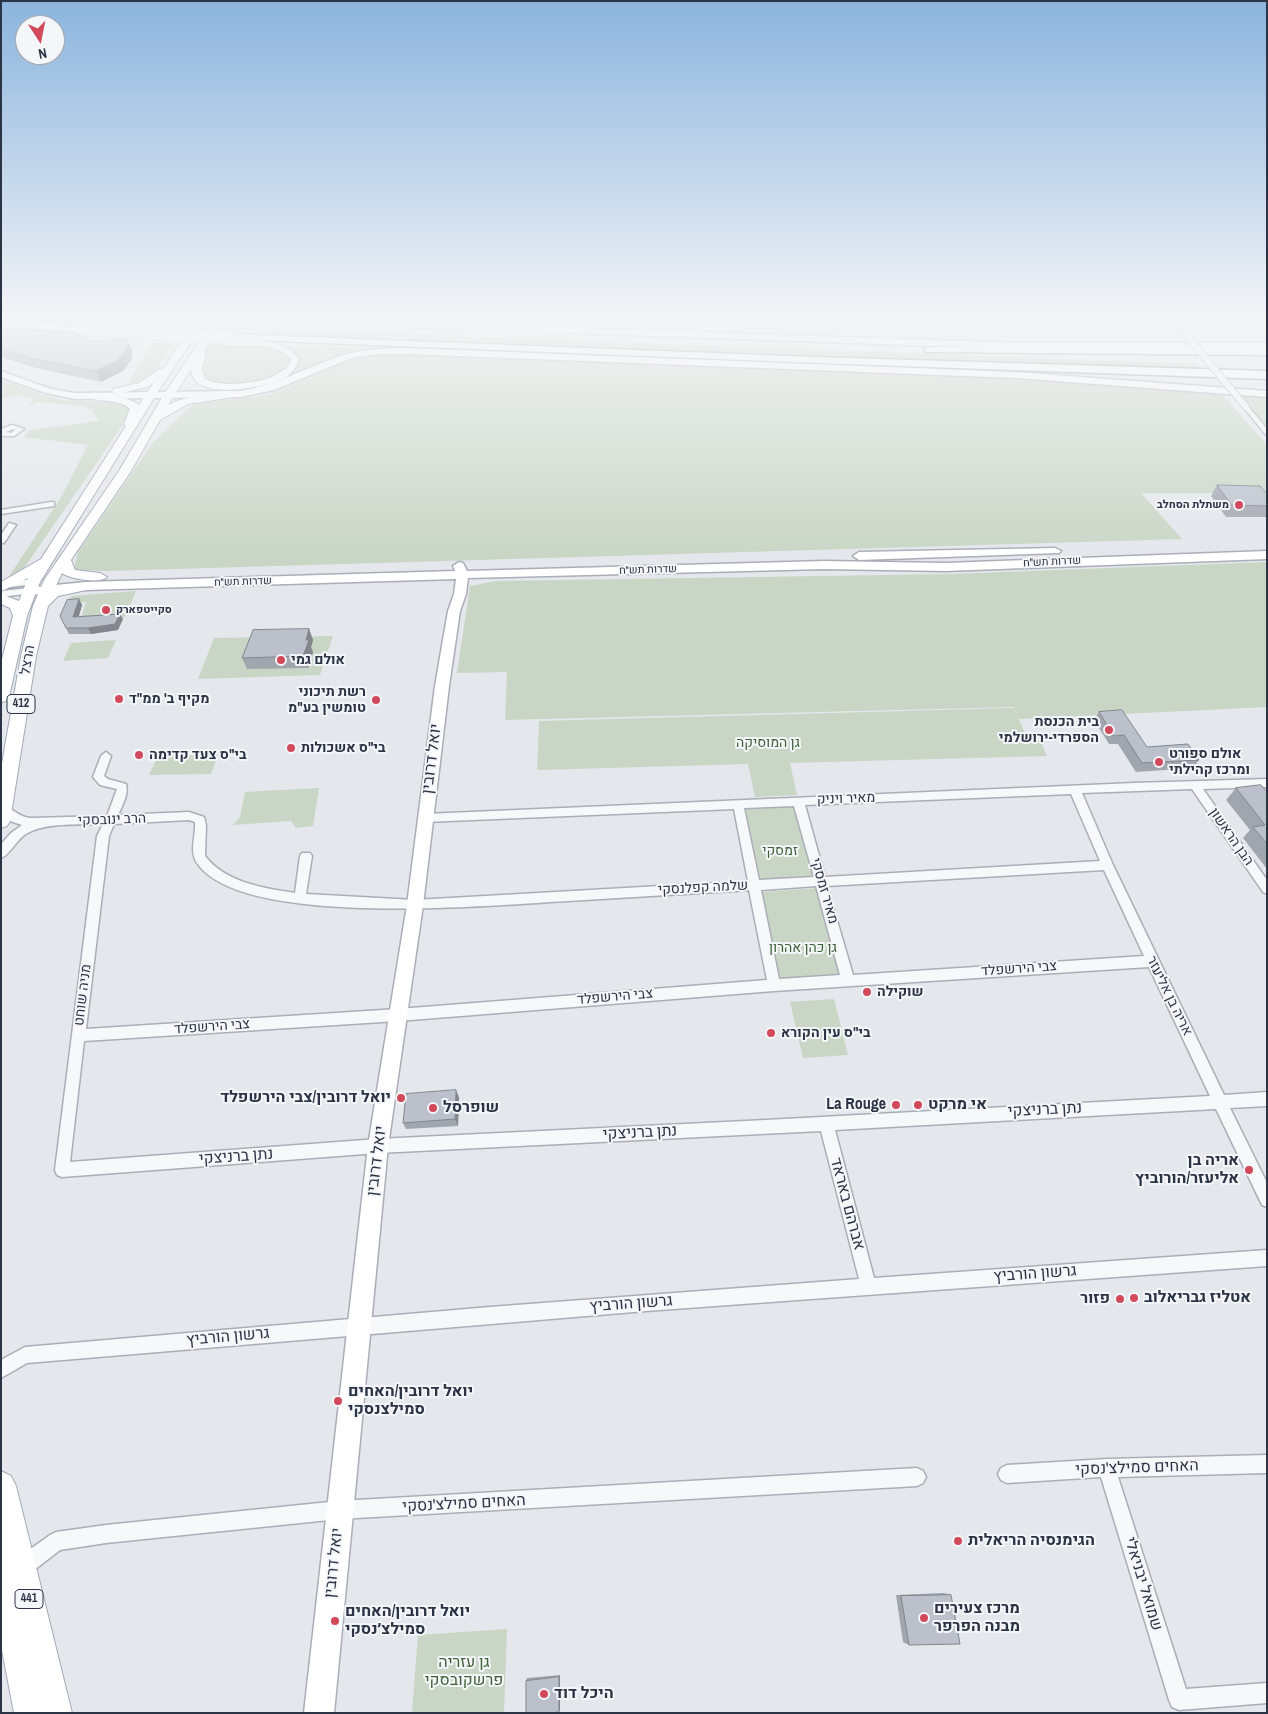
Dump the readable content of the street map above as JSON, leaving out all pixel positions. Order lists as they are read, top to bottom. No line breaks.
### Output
{"streets":{"main road":["שדרות תש\"ח","הרצל","412","יואל דרובין","441"],"street":["מאיר ויניק","הרב ינובסקי","הבן הראשון","שלמה קפלנסקי","מאיר זמסקי","צבי הירשפלד","מניה שוחט","אריה בן אליעזר","נתן ברניצקי","אברהם באראד","גרשון הורביץ","האחים סמילצ'נסקי","שמואל יבניאלי"]},"crossings":[["שדרות תש\"ח","הרצל"],["שדרות תש\"ח","412"],["שדרות תש\"ח","יואל דרובין"],["הרצל","412"],["הרצל","הרב ינובסקי"],["יואל דרובין","מאיר ויניק"],["יואל דרובין","שלמה קפלנסקי"],["יואל דרובין","צבי הירשפלד"],["יואל דרובין","נתן ברניצקי"],["יואל דרובין","גרשון הורביץ"],["יואל דרובין","האחים סמילצ'נסקי"],["מאיר ויניק","הבן הראשון"],["מאיר ויניק","מאיר זמסקי"],["מאיר ויניק","אריה בן אליעזר"],["הרב ינובסקי","שלמה קפלנסקי"],["הרב ינובסקי","מניה שוחט"],["שלמה קפלנסקי","מאיר זמסקי"],["שלמה קפלנסקי","אריה בן אליעזר"],["מאיר זמסקי","צבי הירשפלד"],["צבי הירשפלד","מניה שוחט"],["צבי הירשפלד","אריה בן אליעזר"],["מניה שוחט","נתן ברניצקי"],["אריה בן אליעזר","נתן ברניצקי"],["נתן ברניצקי","אברהם באראד"],["אברהם באראד","גרשון הורביץ"],["האחים סמילצ'נסקי","שמואל יבניאלי"],["האחים סמילצ'נסקי","441"]],"parks":["גן המוסיקה","זמסקי","גן כהן אהרון","גן עזריה פרשקובסקי"],"places":["משתלת הסחלב","סקייטפארק","אולם גמי","מקיף ב' ממ\"ד","רשת תיכוני טומשין בע\"מ","בית הכנסת הספרדי-ירושלמי","בי\"ס אשכולות","בי\"ס צעד קדימה","אולם ספורט ומרכז קהילתי","שוקילה","בי\"ס עין הקורא","יואל דרובין/צבי הירשפלד","La Rouge","אי מרקט","שופרסל","אריה בן אליעזר/הורוביץ","אטליז גבריאלוב","פזור","יואל דרובין/האחים סמילצנסקי","הגימנסיה הריאלית","מרכז צעירים מבנה הפרפר","יואל דרובין/האחים סמילצ׳נסקי","היכל דוד"],"north":"bottom"}
